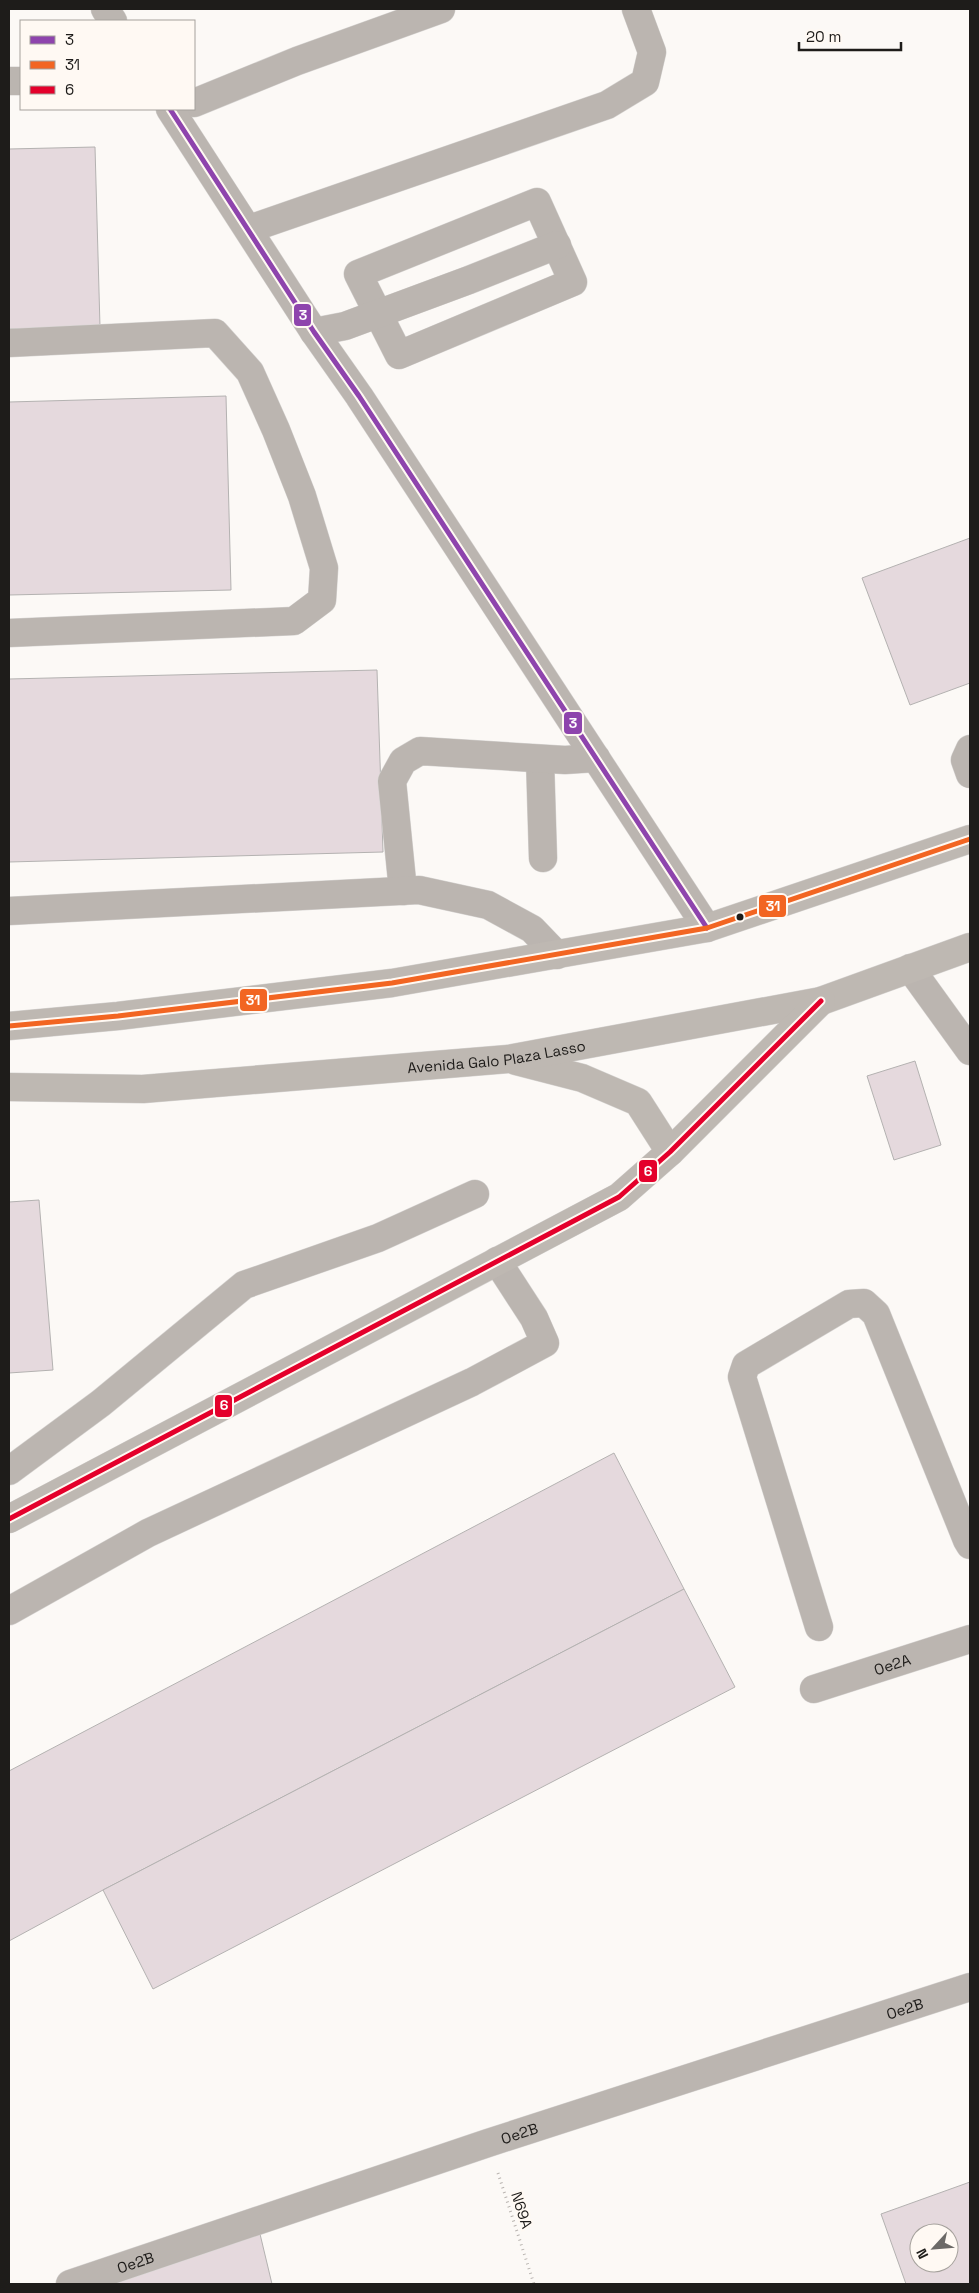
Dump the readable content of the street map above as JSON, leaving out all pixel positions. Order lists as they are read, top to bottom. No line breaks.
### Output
{"streets":{"main road":["Avenida Galo Plaza Lasso"],"street":["Oe2A","Oe2B"],"path":["N69A"]},"crossings":[["Oe2B","N69A"]],"lines":["transit line 3","transit line 31","transit line 6"],"legend":["3","31","6"],"scale_bar":"20 m","north":"bottom left"}
